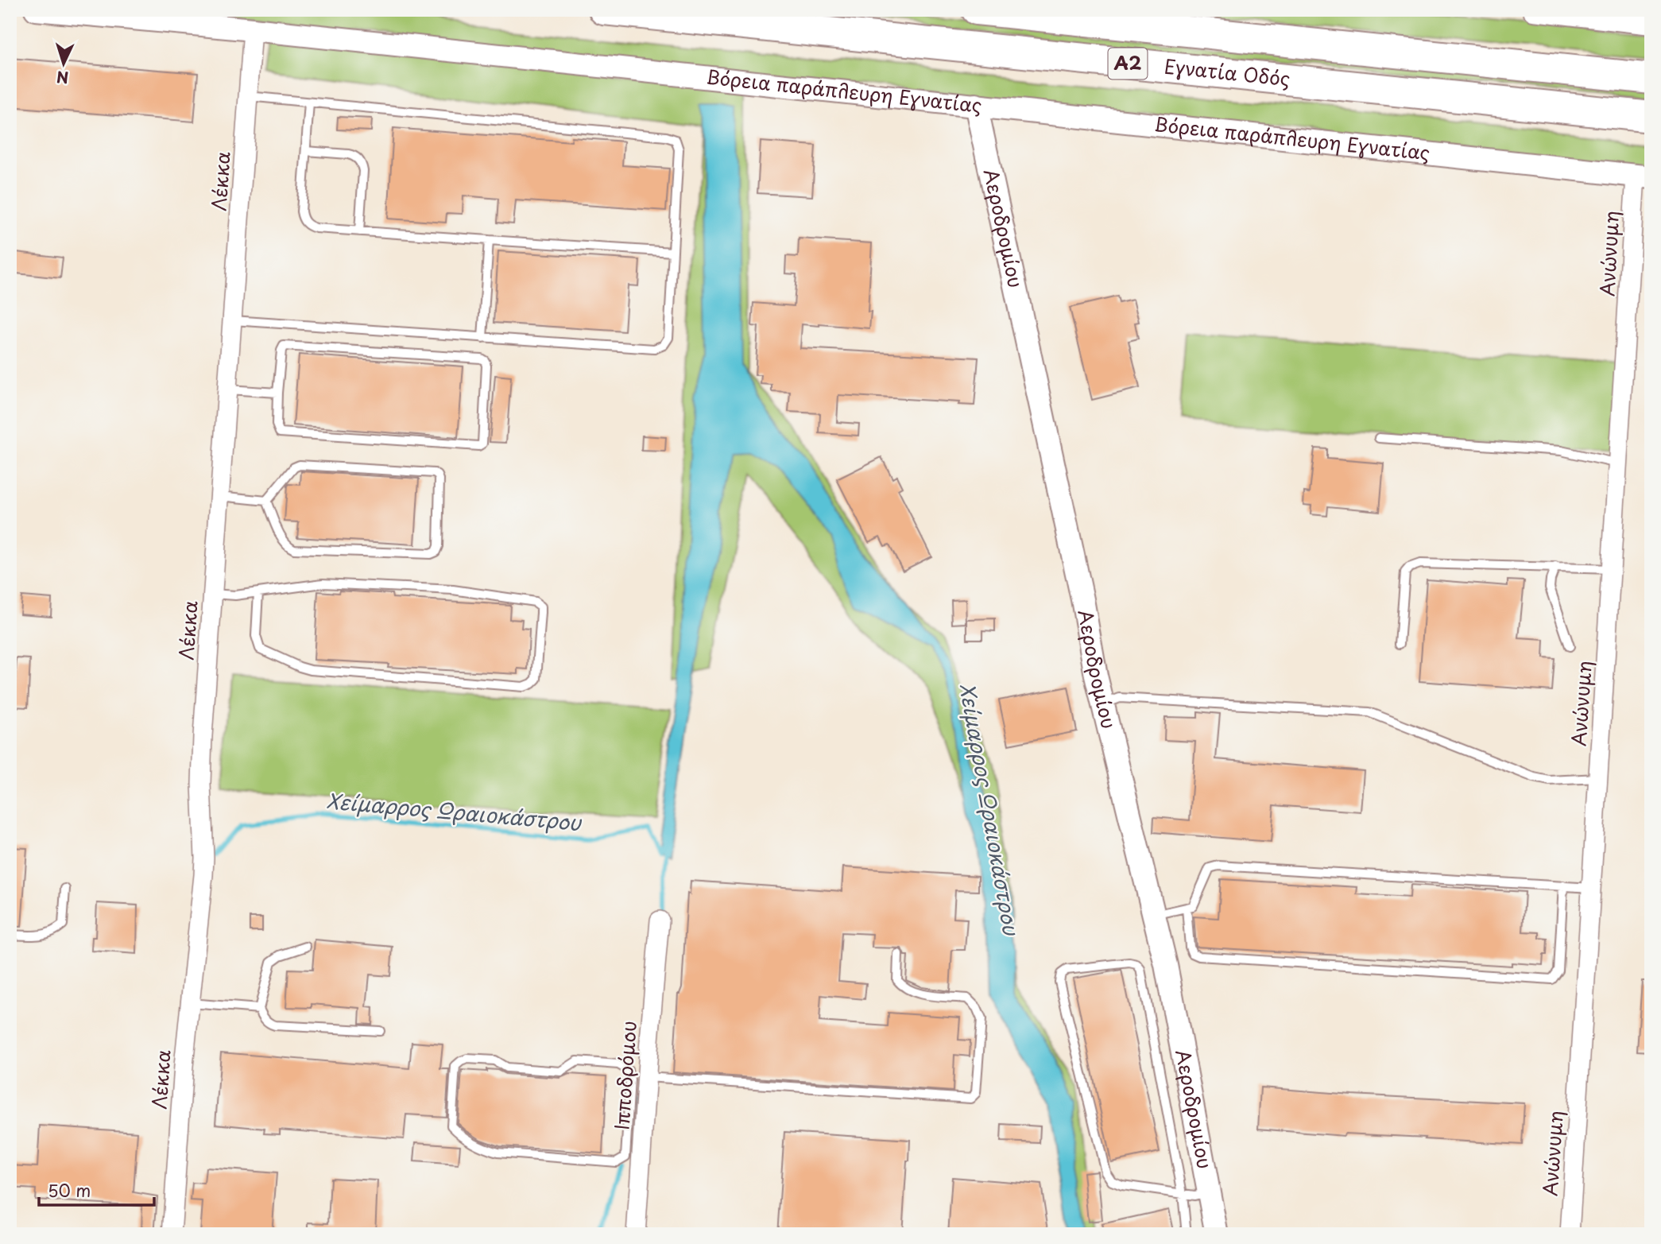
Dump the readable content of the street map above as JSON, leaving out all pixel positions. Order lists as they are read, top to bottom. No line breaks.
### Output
{"streets":{"highway":["Α2","Εγνατία Οδός"],"street":["Βόρεια παράπλευρη Εγνατίας","Λέκκα","Αεροδρομίου","Ανώνυμη","Ιπποδρόμου"]},"crossings":[["Βόρεια παράπλευρη Εγνατίας","Λέκκα"],["Βόρεια παράπλευρη Εγνατίας","Αεροδρομίου"],["Βόρεια παράπλευρη Εγνατίας","Ανώνυμη"]],"water":["Χείμαρρος Ωραιοκάστρου"],"scale_bar":"50 m","north":"bottom"}
